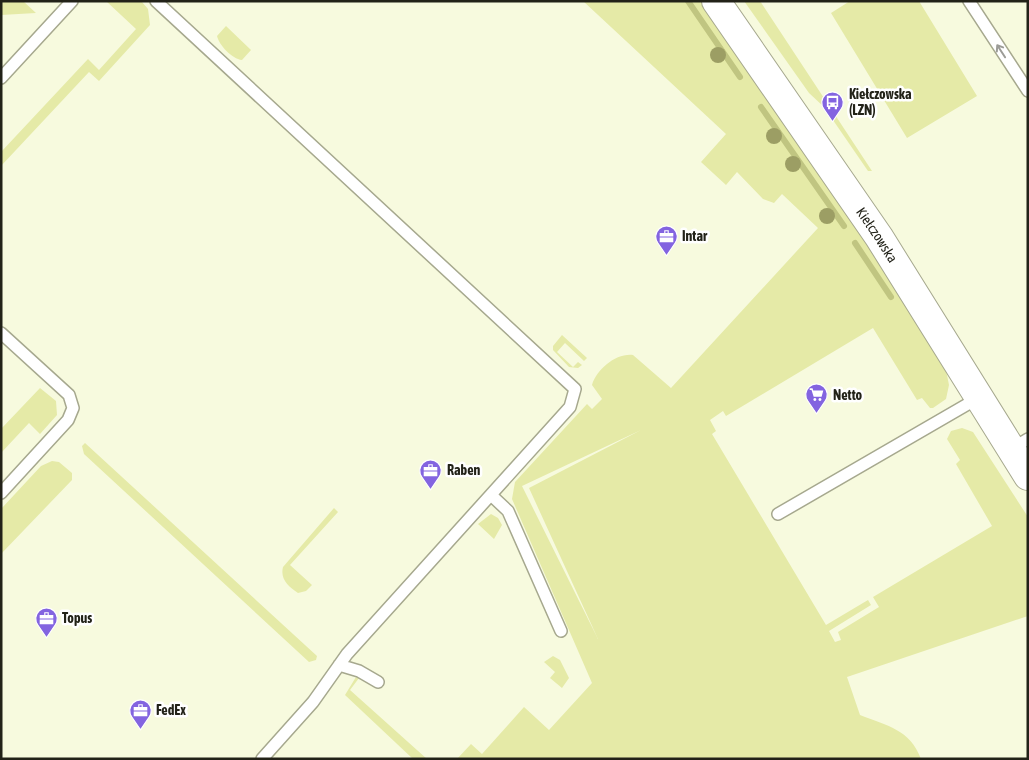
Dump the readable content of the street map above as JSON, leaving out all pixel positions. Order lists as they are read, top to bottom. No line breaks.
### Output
{"streets":{"street":["Kiełczowska"]},"places":{"bus stop":["Kiełczowska (LZN)"],"office":["Intar","Raben","Topus","FedEx"],"supermarket":["Netto"]}}
